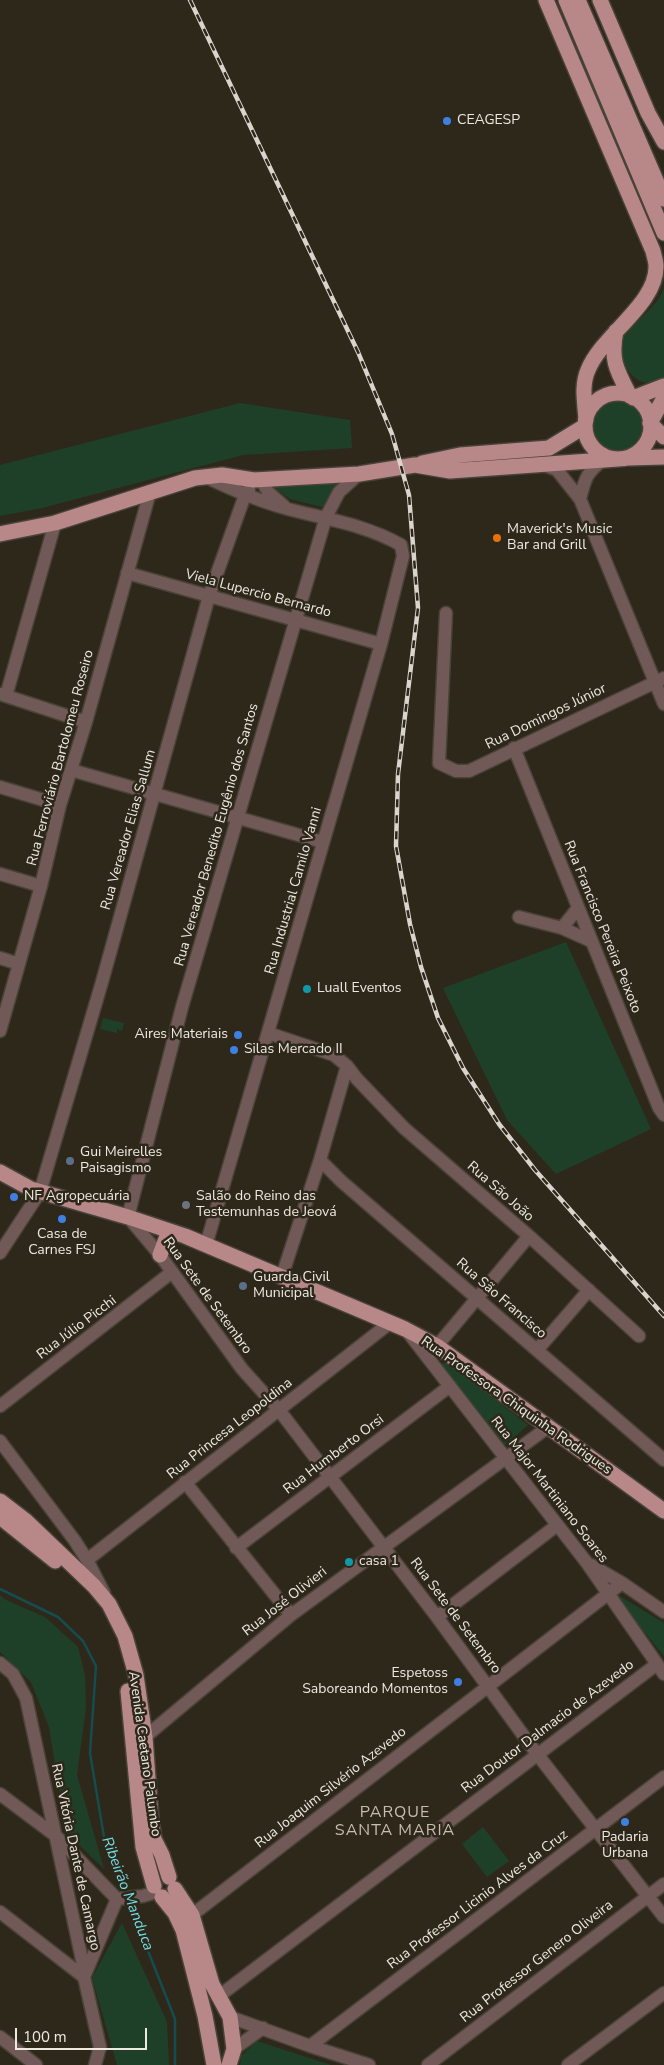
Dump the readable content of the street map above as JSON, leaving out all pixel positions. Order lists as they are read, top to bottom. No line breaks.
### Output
{"streets":{"main road":["Rua Professora Chiquinha Rodrigues","Avenida Caetano Palumbo"],"street":["Viela Lupercio Bernardo","Rua Domingos Júnior","Rua Ferroviário Bartolomeu Roseiro","Rua Vereador Elias Sallum","Rua Vereador Benedito Eugênio dos Santos","Rua Industrial Camilo Vanni","Rua Francisco Pereira Peixoto","Rua São João","Rua Sete de Setembro","Rua São Francisco","Rua Júlio Picchi","Rua Princesa Leopoldina","Rua Humberto Orsi","Rua Major Martiniano Soares","Rua José Olivieri","Rua Doutor Dalmacio de Azevedo","Rua Joaquim Silvério Azevedo","Rua Vitória Dante de Camargo","Rua Professor Licinio Alves da Cruz","Rua Professor Genero Oliveira"]},"crossings":[["Viela Lupercio Bernardo","Rua Ferroviário Bartolomeu Roseiro"],["Viela Lupercio Bernardo","Rua Vereador Elias Sallum"],["Viela Lupercio Bernardo","Rua Vereador Benedito Eugênio dos Santos"],["Viela Lupercio Bernardo","Rua Industrial Camilo Vanni"],["Rua Domingos Júnior","Rua Francisco Pereira Peixoto"],["Rua Vereador Elias Sallum","Rua Professora Chiquinha Rodrigues"],["Rua Vereador Benedito Eugênio dos Santos","Rua Industrial Camilo Vanni"],["Rua Vereador Benedito Eugênio dos Santos","Rua Sete de Setembro"],["Rua Vereador Benedito Eugênio dos Santos","Rua Professora Chiquinha Rodrigues"],["Rua Industrial Camilo Vanni","Rua São João"],["Rua Industrial Camilo Vanni","Rua Professora Chiquinha Rodrigues"],["Rua Sete de Setembro","Rua Júlio Picchi"],["Rua Sete de Setembro","Rua Professora Chiquinha Rodrigues"],["Rua Sete de Setembro","Rua Princesa Leopoldina"],["Rua Sete de Setembro","Rua Humberto Orsi"],["Rua Sete de Setembro","Rua José Olivieri"],["Rua Sete de Setembro","Rua Doutor Dalmacio de Azevedo"],["Rua Sete de Setembro","Rua Joaquim Silvério Azevedo"],["Rua Sete de Setembro","Rua Professor Licinio Alves da Cruz"],["Rua Sete de Setembro","Rua Professor Genero Oliveira"],["Rua Professora Chiquinha Rodrigues","Rua Princesa Leopoldina"],["Rua Professora Chiquinha Rodrigues","Rua Major Martiniano Soares"],["Rua Professora Chiquinha Rodrigues","Rua José Olivieri"],["Rua Humberto Orsi","Rua Major Martiniano Soares"],["Rua Major Martiniano Soares","Rua José Olivieri"],["Rua Major Martiniano Soares","Rua Doutor Dalmacio de Azevedo"],["Rua Major Martiniano Soares","Rua Joaquim Silvério Azevedo"],["Rua José Olivieri","Avenida Caetano Palumbo"]],"districts":["PARQUE SANTA MARIA"],"water":["Ribeirão Manduca"],"places":["CEAGESP","Maverick's Music Bar and Grill","Luall Eventos","Aires Materiais","Silas Mercado II","Gui Meirelles Paisagismo","NF Agropecuária","Salão do Reino das Testemunhas de Jeová","Casa de Carnes FSJ","Guarda Civil Municipal","casa 1","Espetoss Saboreando Momentos","Padaria Urbana"],"scale_bar":"100 m"}
